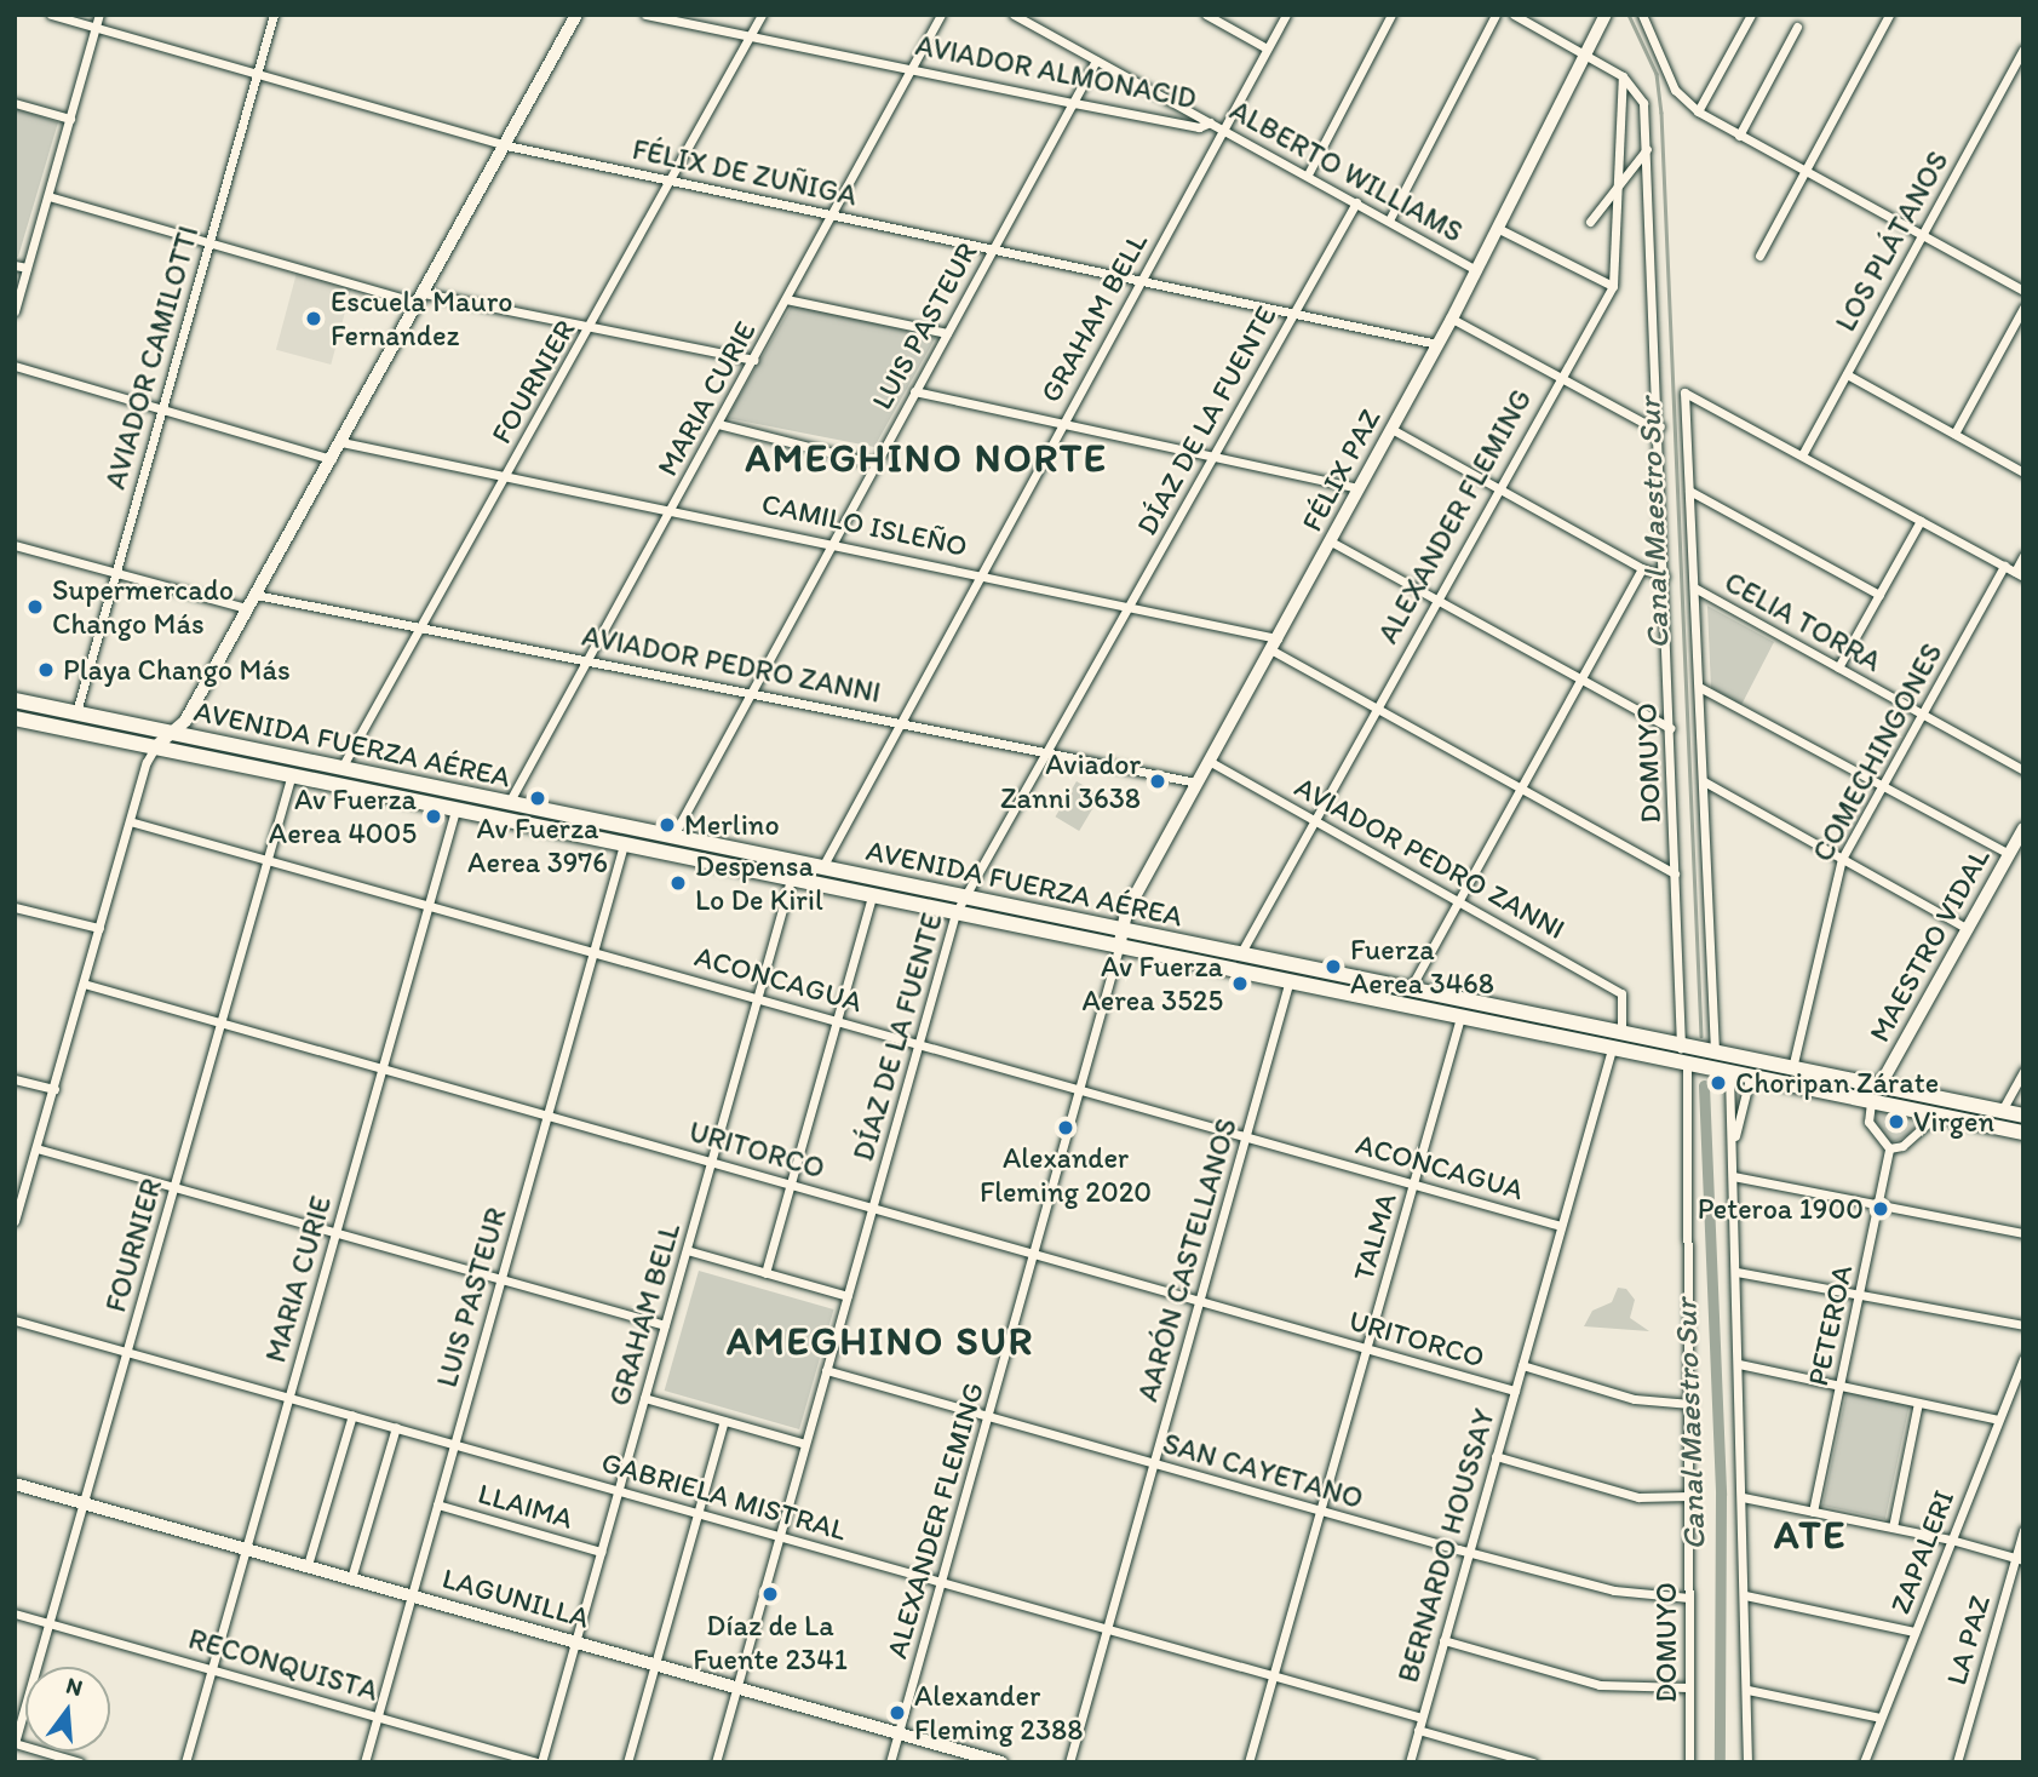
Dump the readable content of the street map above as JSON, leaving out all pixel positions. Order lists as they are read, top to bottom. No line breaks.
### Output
{"streets":{"main road":["FÉLIX PAZ","AVENIDA FUERZA AÉREA","MAESTRO VIDAL","LAGUNILLA"],"street":["AVIADOR ALMONACID","ALBERTO WILLIAMS","FÉLIX DE ZUÑIGA","LOS PLÁTANOS","GRAHAM BELL","LUIS PASTEUR","AVIADOR CAMILOTTI","FOURNIER","MARIA CURIE","DÍAZ DE LA FUENTE","ALEXANDER FLEMING","CAMILO ISLEÑO","CELIA TORRA","AVIADOR PEDRO ZANNI","COMECHINGONES","DOMUYO","ACONCAGUA","URITORCO","TALMA","AARÓN CASTELLANOS","PETEROA","SAN CAYETANO","GABRIELA MISTRAL","LLAIMA","BERNARDO HOUSSAY","ZAPALERI","LA PAZ","RECONQUISTA"]},"crossings":[["AVIADOR ALMONACID","ALBERTO WILLIAMS"],["AVIADOR ALMONACID","LUIS PASTEUR"],["AVIADOR ALMONACID","FOURNIER"],["AVIADOR ALMONACID","MARIA CURIE"],["ALBERTO WILLIAMS","GRAHAM BELL"],["ALBERTO WILLIAMS","LUIS PASTEUR"],["ALBERTO WILLIAMS","DÍAZ DE LA FUENTE"],["ALBERTO WILLIAMS","FÉLIX PAZ"],["FÉLIX DE ZUÑIGA","GRAHAM BELL"],["FÉLIX DE ZUÑIGA","LUIS PASTEUR"],["FÉLIX DE ZUÑIGA","AVIADOR CAMILOTTI"],["FÉLIX DE ZUÑIGA","FOURNIER"],["FÉLIX DE ZUÑIGA","MARIA CURIE"],["FÉLIX DE ZUÑIGA","DÍAZ DE LA FUENTE"],["FÉLIX DE ZUÑIGA","FÉLIX PAZ"],["LOS PLÁTANOS","DOMUYO"],["GRAHAM BELL","CAMILO ISLEÑO"],["GRAHAM BELL","AVIADOR PEDRO ZANNI"],["GRAHAM BELL","AVENIDA FUERZA AÉREA"],["GRAHAM BELL","ACONCAGUA"],["GRAHAM BELL","URITORCO"],["GRAHAM BELL","GABRIELA MISTRAL"],["GRAHAM BELL","LLAIMA"],["GRAHAM BELL","LAGUNILLA"],["GRAHAM BELL","RECONQUISTA"],["LUIS PASTEUR","CAMILO ISLEÑO"],["LUIS PASTEUR","AVIADOR PEDRO ZANNI"],["LUIS PASTEUR","AVENIDA FUERZA AÉREA"],["LUIS PASTEUR","ACONCAGUA"],["LUIS PASTEUR","URITORCO"],["LUIS PASTEUR","GABRIELA MISTRAL"],["LUIS PASTEUR","LLAIMA"],["LUIS PASTEUR","LAGUNILLA"],["LUIS PASTEUR","RECONQUISTA"],["AVIADOR CAMILOTTI","AVENIDA FUERZA AÉREA"],["FOURNIER","CAMILO ISLEÑO"],["FOURNIER","AVIADOR PEDRO ZANNI"],["FOURNIER","AVENIDA FUERZA AÉREA"],["FOURNIER","ACONCAGUA"],["FOURNIER","URITORCO"],["FOURNIER","GABRIELA MISTRAL"],["FOURNIER","LAGUNILLA"],["FOURNIER","RECONQUISTA"],["MARIA CURIE","CAMILO ISLEÑO"],["MARIA CURIE","AVIADOR PEDRO ZANNI"],["MARIA CURIE","AVENIDA FUERZA AÉREA"],["MARIA CURIE","ACONCAGUA"],["MARIA CURIE","URITORCO"],["MARIA CURIE","GABRIELA MISTRAL"],["MARIA CURIE","LAGUNILLA"],["MARIA CURIE","RECONQUISTA"],["DÍAZ DE LA FUENTE","CAMILO ISLEÑO"],["DÍAZ DE LA FUENTE","AVIADOR PEDRO ZANNI"],["DÍAZ DE LA FUENTE","AVENIDA FUERZA AÉREA"],["DÍAZ DE LA FUENTE","ACONCAGUA"],["DÍAZ DE LA FUENTE","URITORCO"],["DÍAZ DE LA FUENTE","SAN CAYETANO"],["DÍAZ DE LA FUENTE","GABRIELA MISTRAL"],["DÍAZ DE LA FUENTE","LAGUNILLA"],["FÉLIX PAZ","ALEXANDER FLEMING"],["FÉLIX PAZ","CAMILO ISLEÑO"],["FÉLIX PAZ","AVIADOR PEDRO ZANNI"],["FÉLIX PAZ","AVENIDA FUERZA AÉREA"],["ALEXANDER FLEMING","CAMILO ISLEÑO"],["ALEXANDER FLEMING","AVIADOR PEDRO ZANNI"],["ALEXANDER FLEMING","AVENIDA FUERZA AÉREA"],["ALEXANDER FLEMING","DOMUYO"],["ALEXANDER FLEMING","ACONCAGUA"],["ALEXANDER FLEMING","URITORCO"],["ALEXANDER FLEMING","SAN CAYETANO"],["ALEXANDER FLEMING","GABRIELA MISTRAL"],["ALEXANDER FLEMING","LAGUNILLA"],["CAMILO ISLEÑO","DOMUYO"],["CELIA TORRA","COMECHINGONES"],["CELIA TORRA","DOMUYO"],["AVIADOR PEDRO ZANNI","AVENIDA FUERZA AÉREA"],["AVENIDA FUERZA AÉREA","COMECHINGONES"],["AVENIDA FUERZA AÉREA","DOMUYO"],["AVENIDA FUERZA AÉREA","MAESTRO VIDAL"],["AVENIDA FUERZA AÉREA","TALMA"],["AVENIDA FUERZA AÉREA","AARÓN CASTELLANOS"],["AVENIDA FUERZA AÉREA","BERNARDO HOUSSAY"],["DOMUYO","SAN CAYETANO"],["ACONCAGUA","TALMA"],["ACONCAGUA","AARÓN CASTELLANOS"],["ACONCAGUA","BERNARDO HOUSSAY"],["URITORCO","TALMA"],["URITORCO","AARÓN CASTELLANOS"],["URITORCO","BERNARDO HOUSSAY"],["TALMA","SAN CAYETANO"],["TALMA","GABRIELA MISTRAL"],["AARÓN CASTELLANOS","SAN CAYETANO"],["AARÓN CASTELLANOS","GABRIELA MISTRAL"],["SAN CAYETANO","BERNARDO HOUSSAY"],["GABRIELA MISTRAL","BERNARDO HOUSSAY"]],"districts":["AMEGHINO NORTE","AMEGHINO SUR","ATE"],"water":["Canal Maestro Sur"],"places":["Escuela Mauro Fernandez","Supermercado Chango Más","Playa Chango Más","Aviador Zanni 3638","Av Fuerza Aerea 3976","Av Fuerza Aerea 4005","Merlino","Despensa Lo De Kiril","Fuerza Aerea 3468","Av Fuerza Aerea 3525","Choripan Zárate","Virgen","Alexander Fleming 2020","Peteroa 1900","Díaz de La Fuente 2341","Alexander Fleming 2388"],"north":"top"}
